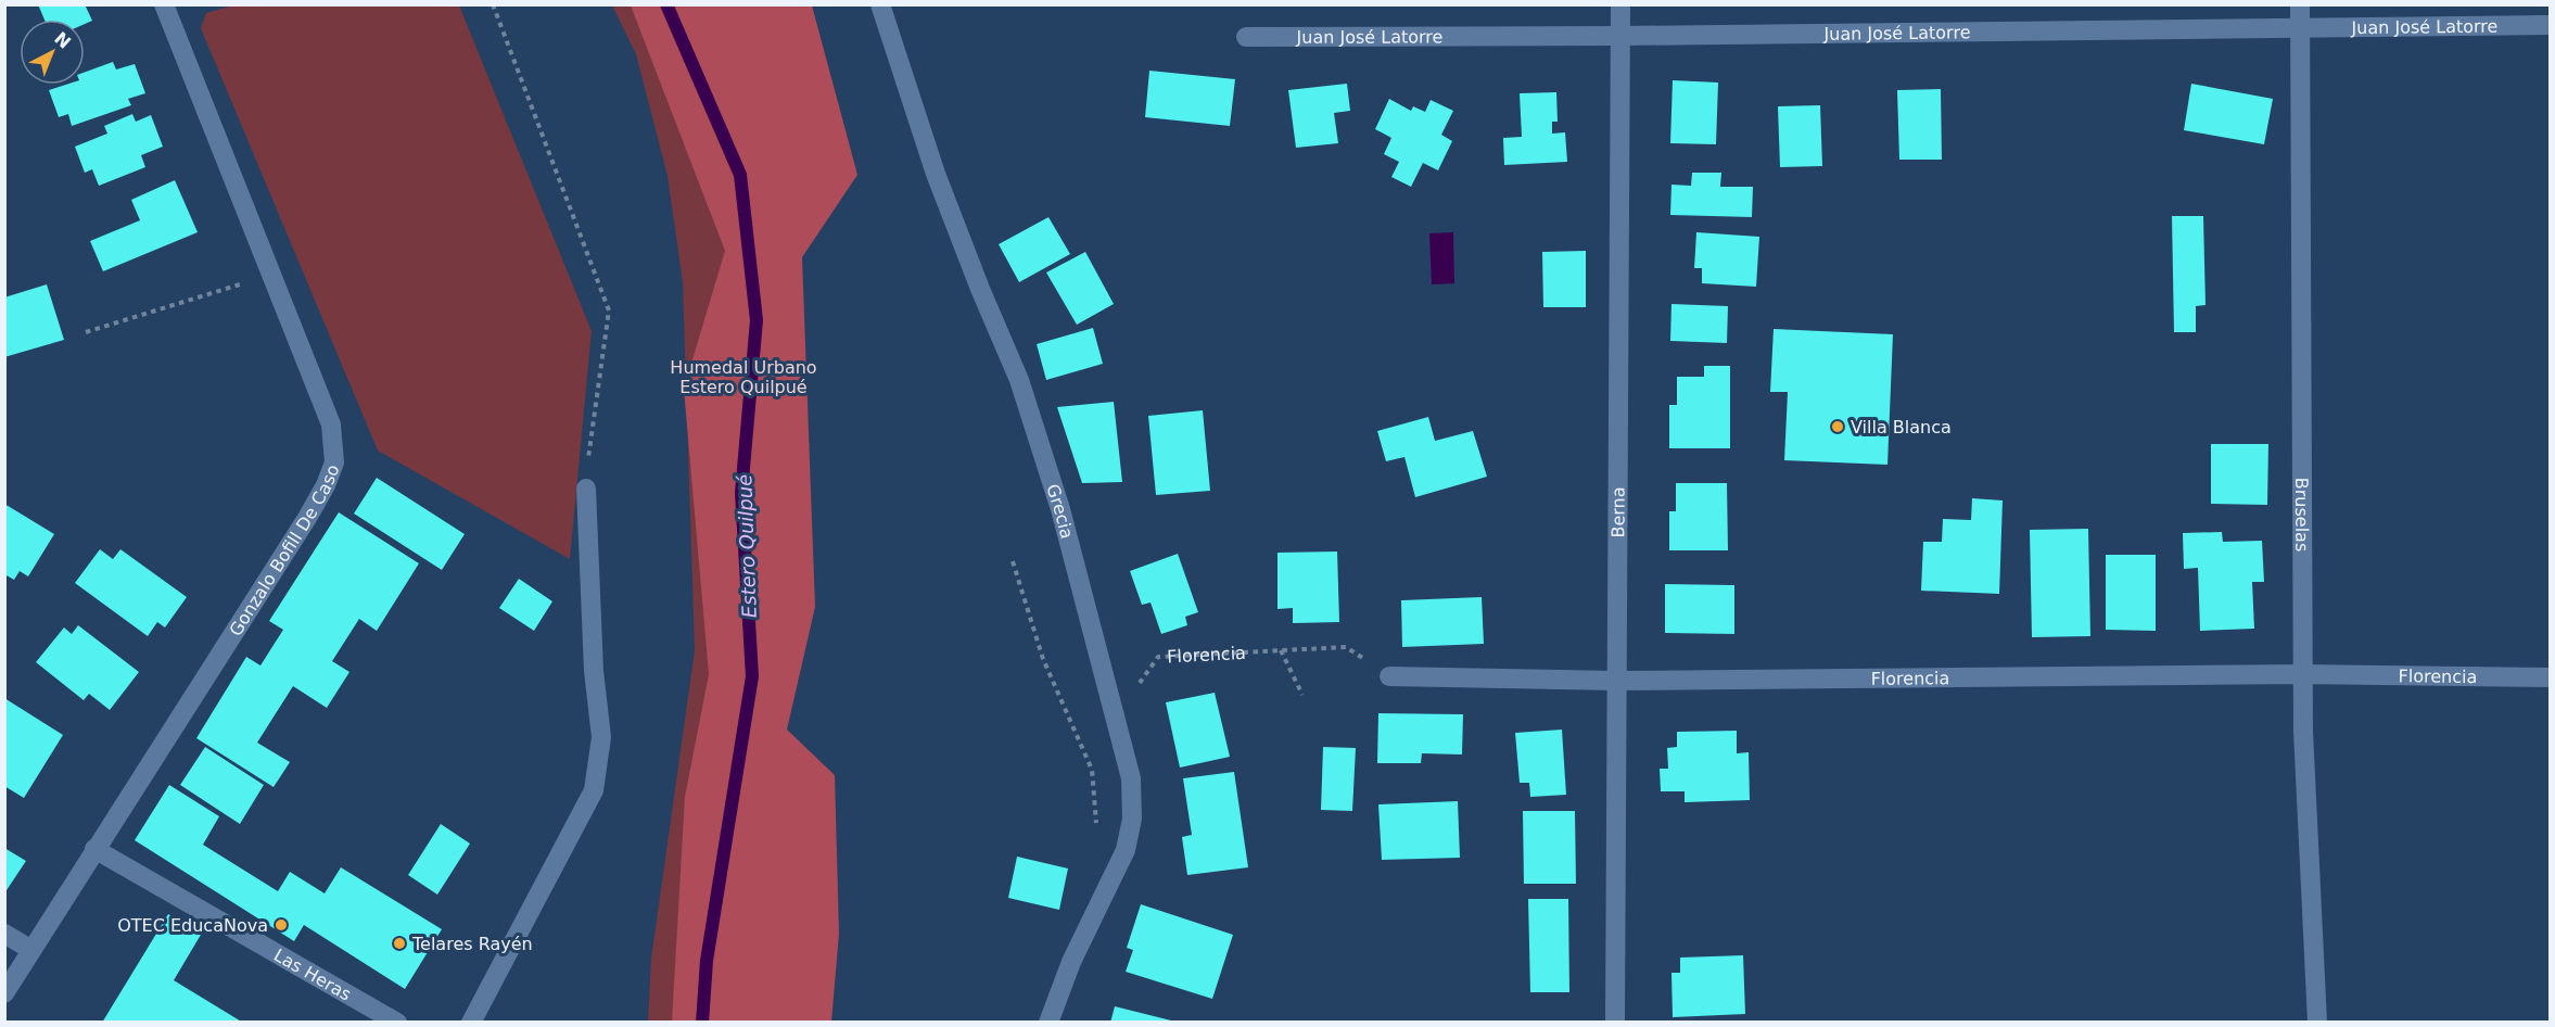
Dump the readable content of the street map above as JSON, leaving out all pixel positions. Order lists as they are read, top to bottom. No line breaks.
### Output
{"streets":{"street":["Juan José Latorre","Grecia","Berna","Bruselas","Gonzalo Bofill De Caso","Florencia","Las Heras"]},"crossings":[["Juan José Latorre","Berna"],["Juan José Latorre","Bruselas"],["Grecia","Florencia"],["Berna","Florencia"],["Bruselas","Florencia"],["Gonzalo Bofill De Caso","Las Heras"]],"water":["Estero Quilpué"],"parks":["Humedal Urbano Estero Quilpué"],"places":["Villa Blanca","OTEC EducaNova","Telares Rayén"],"north":"top right"}
